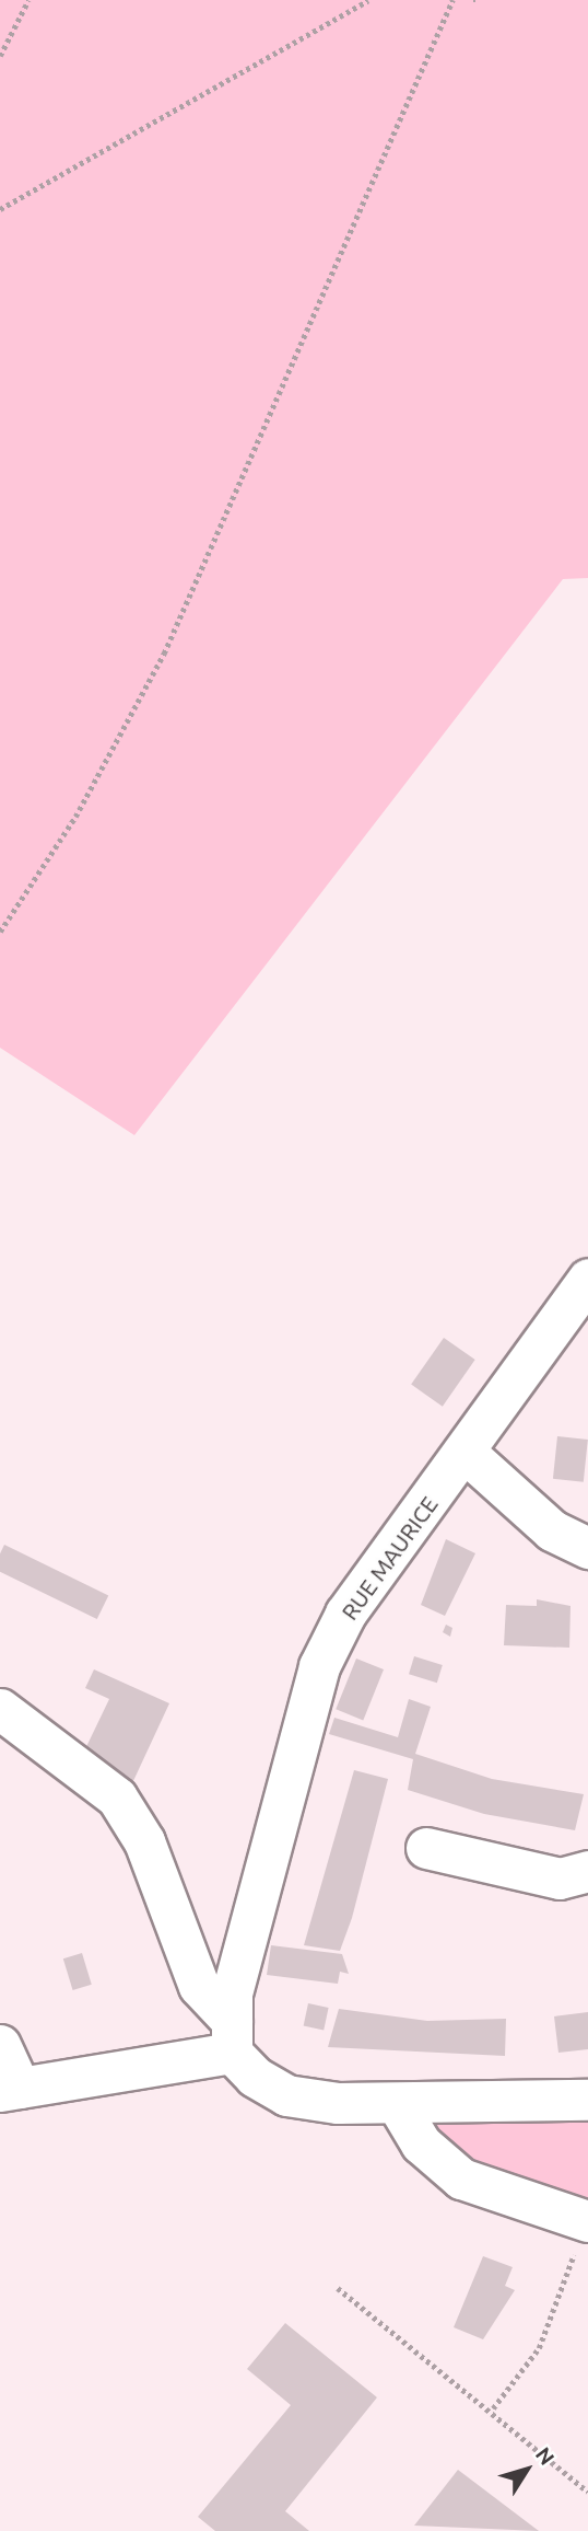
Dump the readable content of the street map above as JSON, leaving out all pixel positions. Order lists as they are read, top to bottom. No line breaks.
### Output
{"streets":{"street":["RUE MAURICE"]},"north":"top right"}
